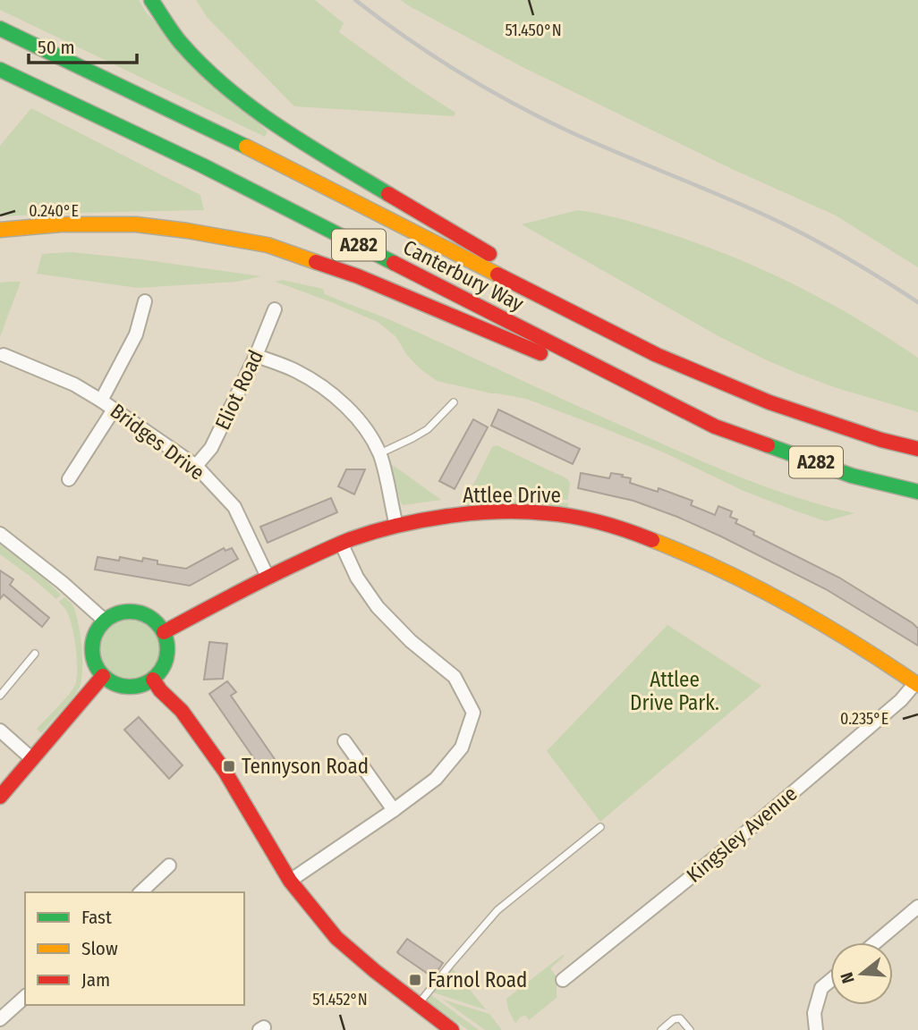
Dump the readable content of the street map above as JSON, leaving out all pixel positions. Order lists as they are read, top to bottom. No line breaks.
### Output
{"streets":{"main road":["A282","Canterbury Way","Attlee Drive"],"street":["Eliot Road","Bridges Drive","Kingsley Avenue"]},"crossings":[["A282","Canterbury Way"],["Eliot Road","Bridges Drive"],["Bridges Drive","Attlee Drive"],["Attlee Drive","Kingsley Avenue"]],"parks":["Attlee Drive Park."],"places":{"transit":["Tennyson Road","Farnol Road"]},"legend":["Fast","Slow","Jam"],"scale_bar":"50 m","north":"left","coordinates":["51.450°N","0.240°E","0.235°E","51.452°N"]}
